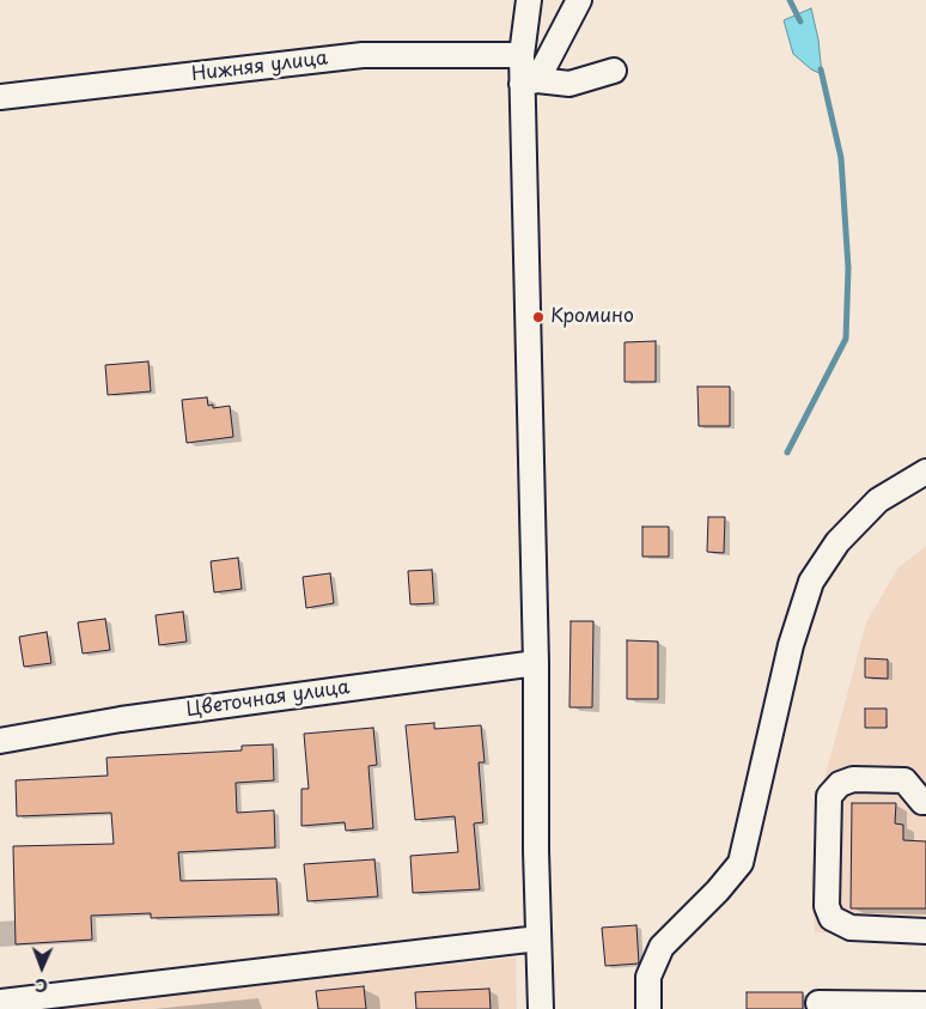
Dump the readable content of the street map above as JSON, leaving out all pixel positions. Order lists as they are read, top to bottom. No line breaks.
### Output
{"streets":{"street":["Нижняя улица","Цветочная улица"]},"places":["Кромино"],"north":"bottom"}
